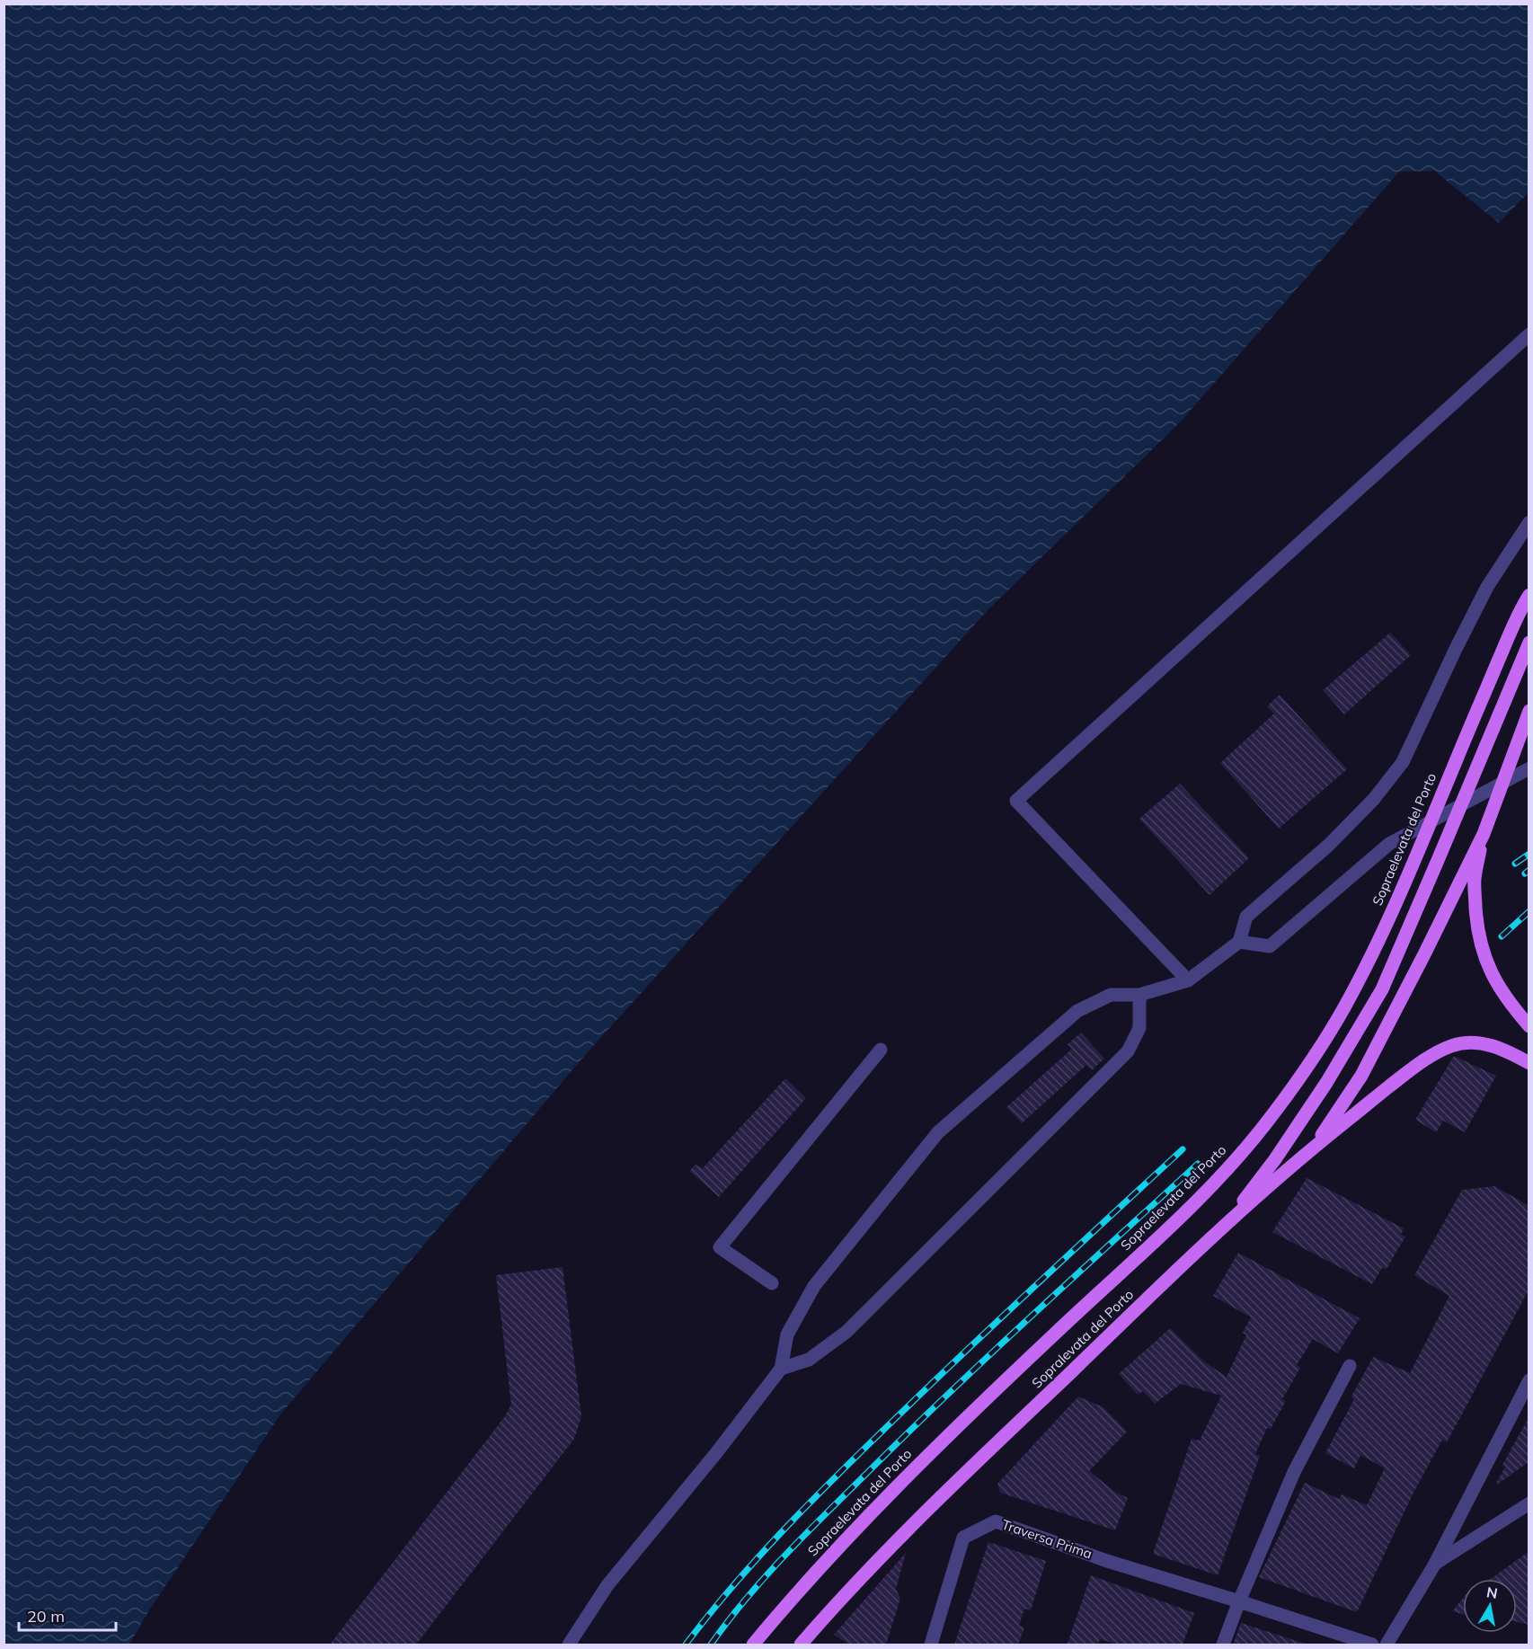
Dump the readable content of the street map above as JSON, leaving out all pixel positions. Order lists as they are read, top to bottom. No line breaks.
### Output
{"streets":{"main road":["Sopraelevata del Porto","Sopralevata del Porto"],"street":["Traversa Prima"]},"scale_bar":"20 m","north":"top"}
